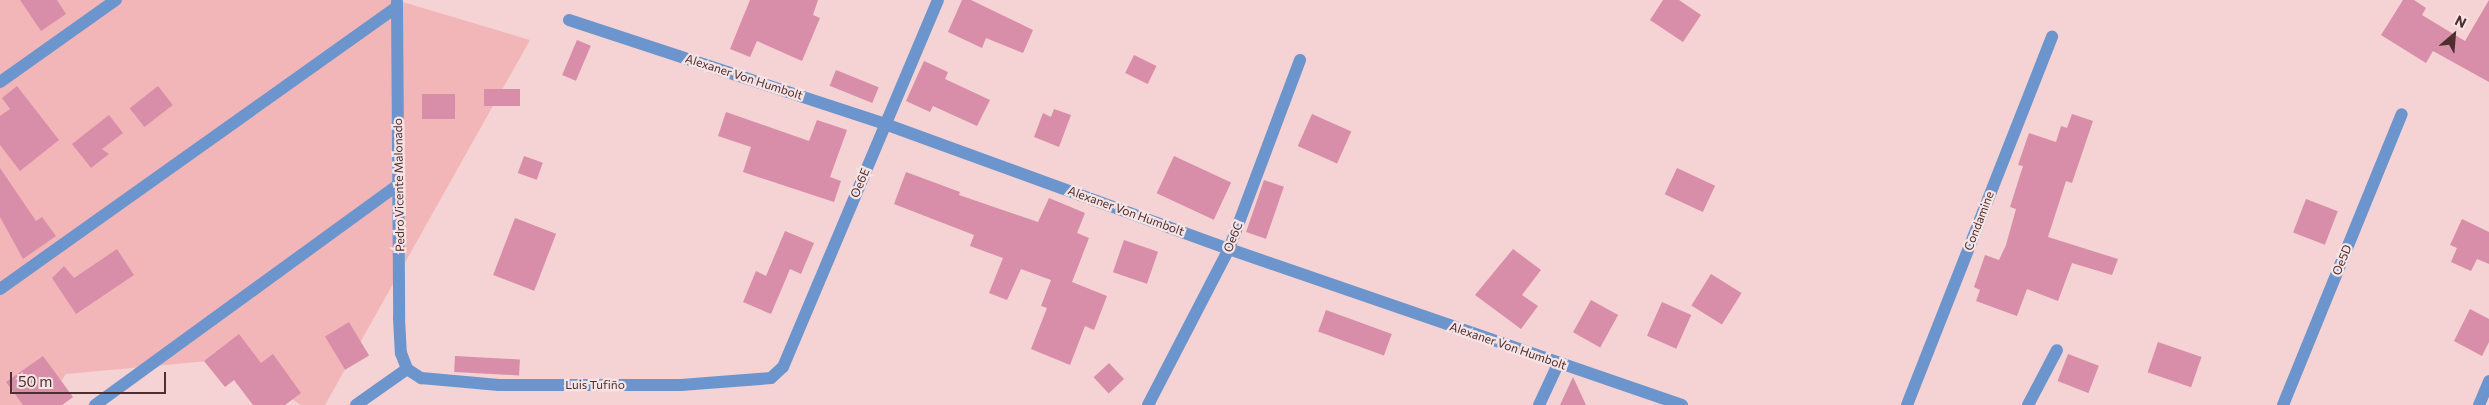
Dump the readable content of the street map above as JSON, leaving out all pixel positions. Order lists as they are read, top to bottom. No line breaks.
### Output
{"streets":{"street":["Alexaner Von Humbolt","Oe6E","Pedro Vicente Malonado","Condamine","Oe6C","Oe5D","Luis Tufiño"]},"crossings":[["Alexaner Von Humbolt","Oe6E"],["Alexaner Von Humbolt","Oe6C"],["Oe6E","Luis Tufiño"],["Pedro Vicente Malonado","Luis Tufiño"]],"scale_bar":"50 m","north":"top right"}
